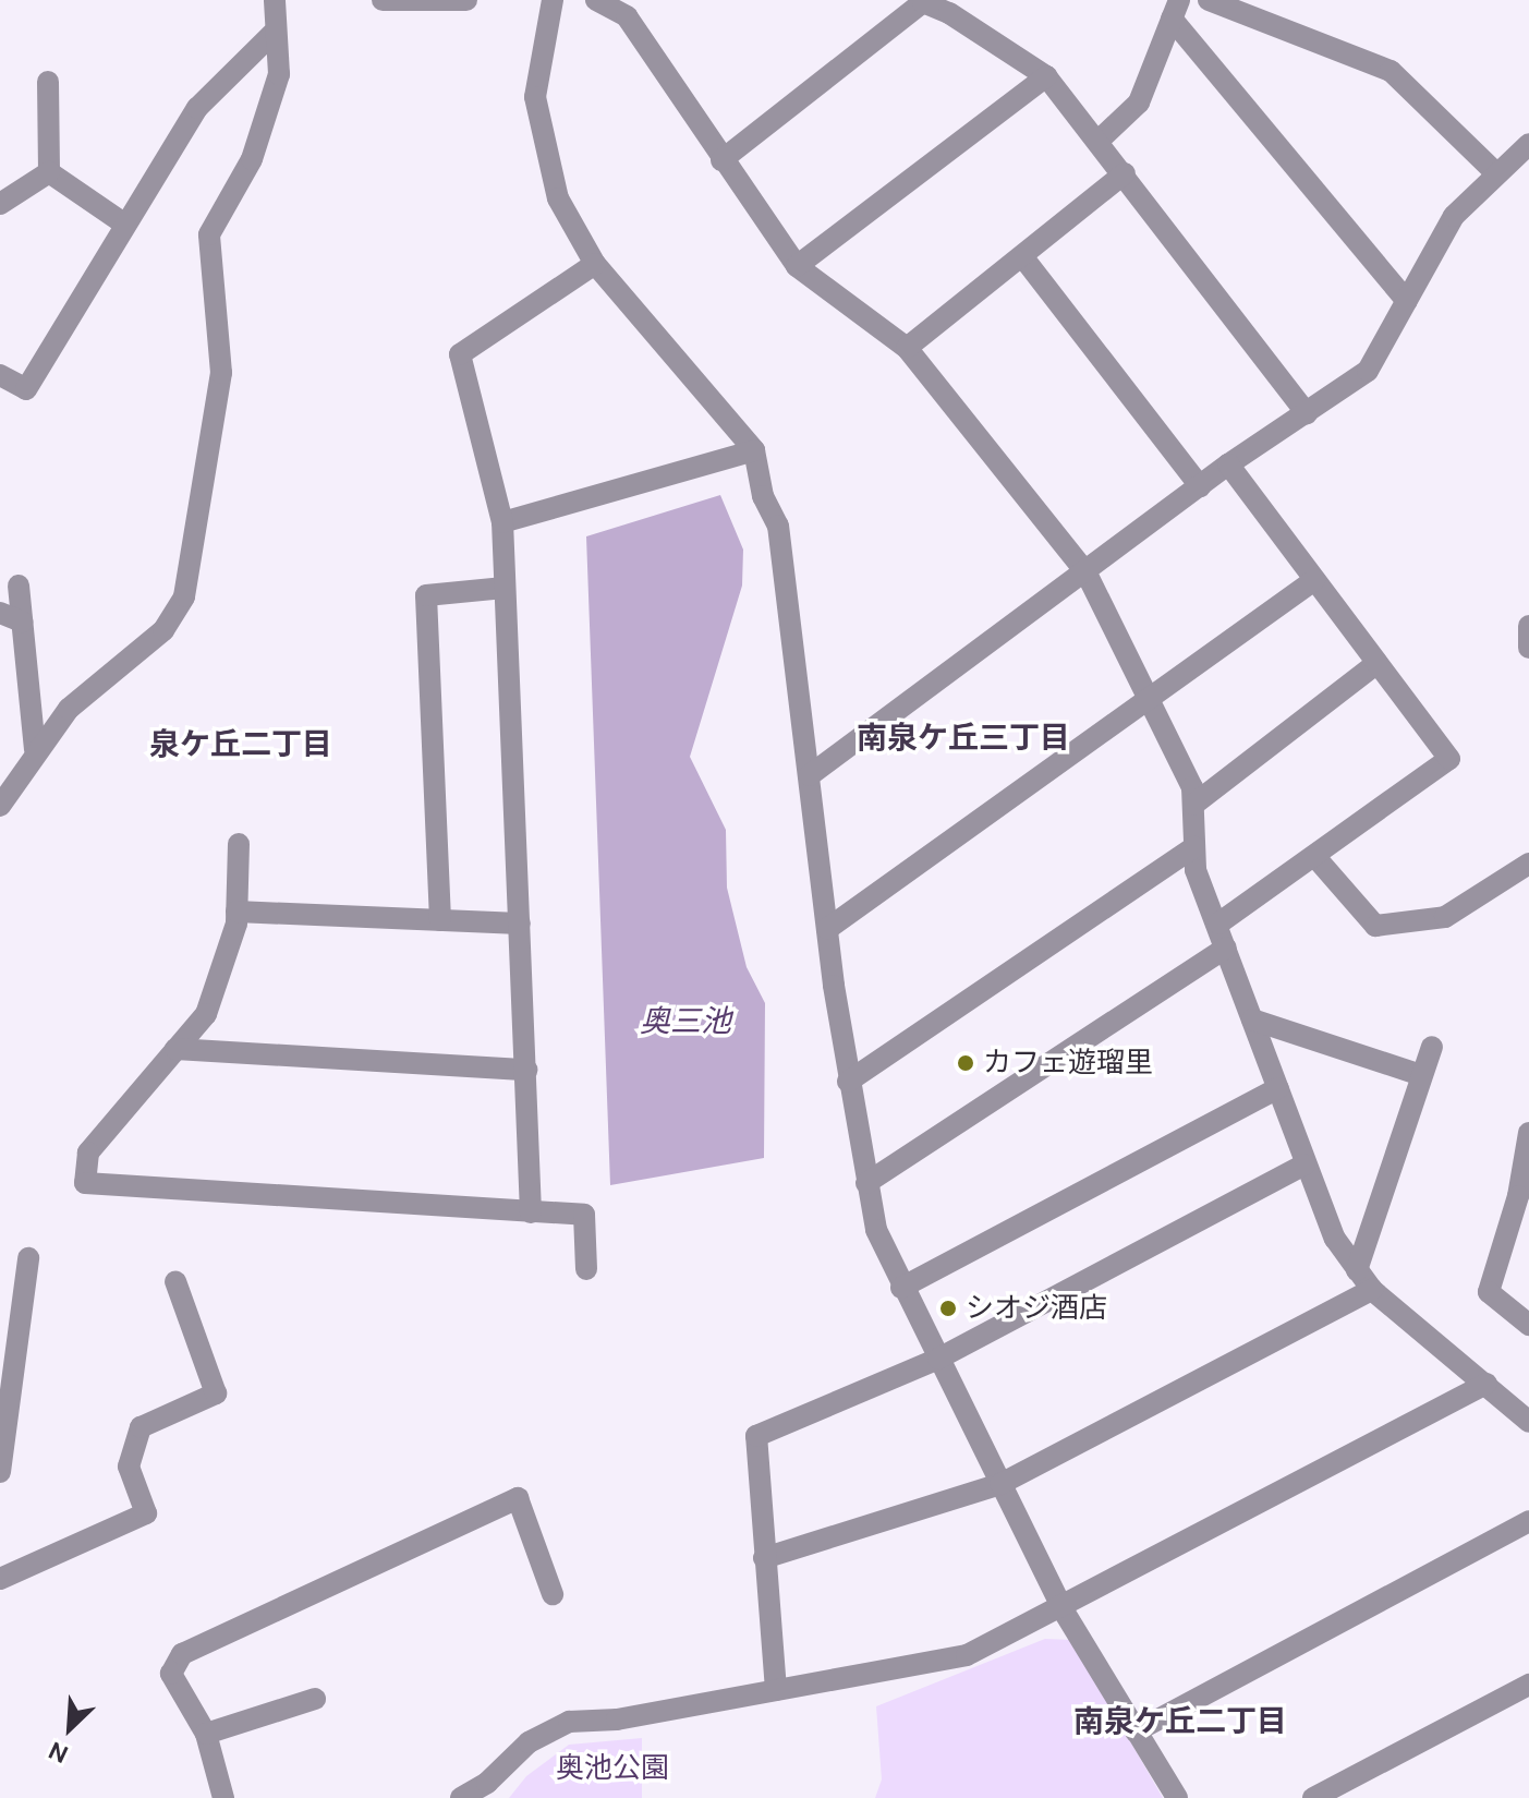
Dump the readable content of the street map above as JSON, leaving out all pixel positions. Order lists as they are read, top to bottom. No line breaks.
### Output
{"districts":["南泉ケ丘三丁目","泉ケ丘二丁目","南泉ケ丘二丁目"],"water":["奥三池"],"parks":["奥池公園"],"places":["カフェ遊瑠里","シオジ酒店"],"north":"bottom left"}
